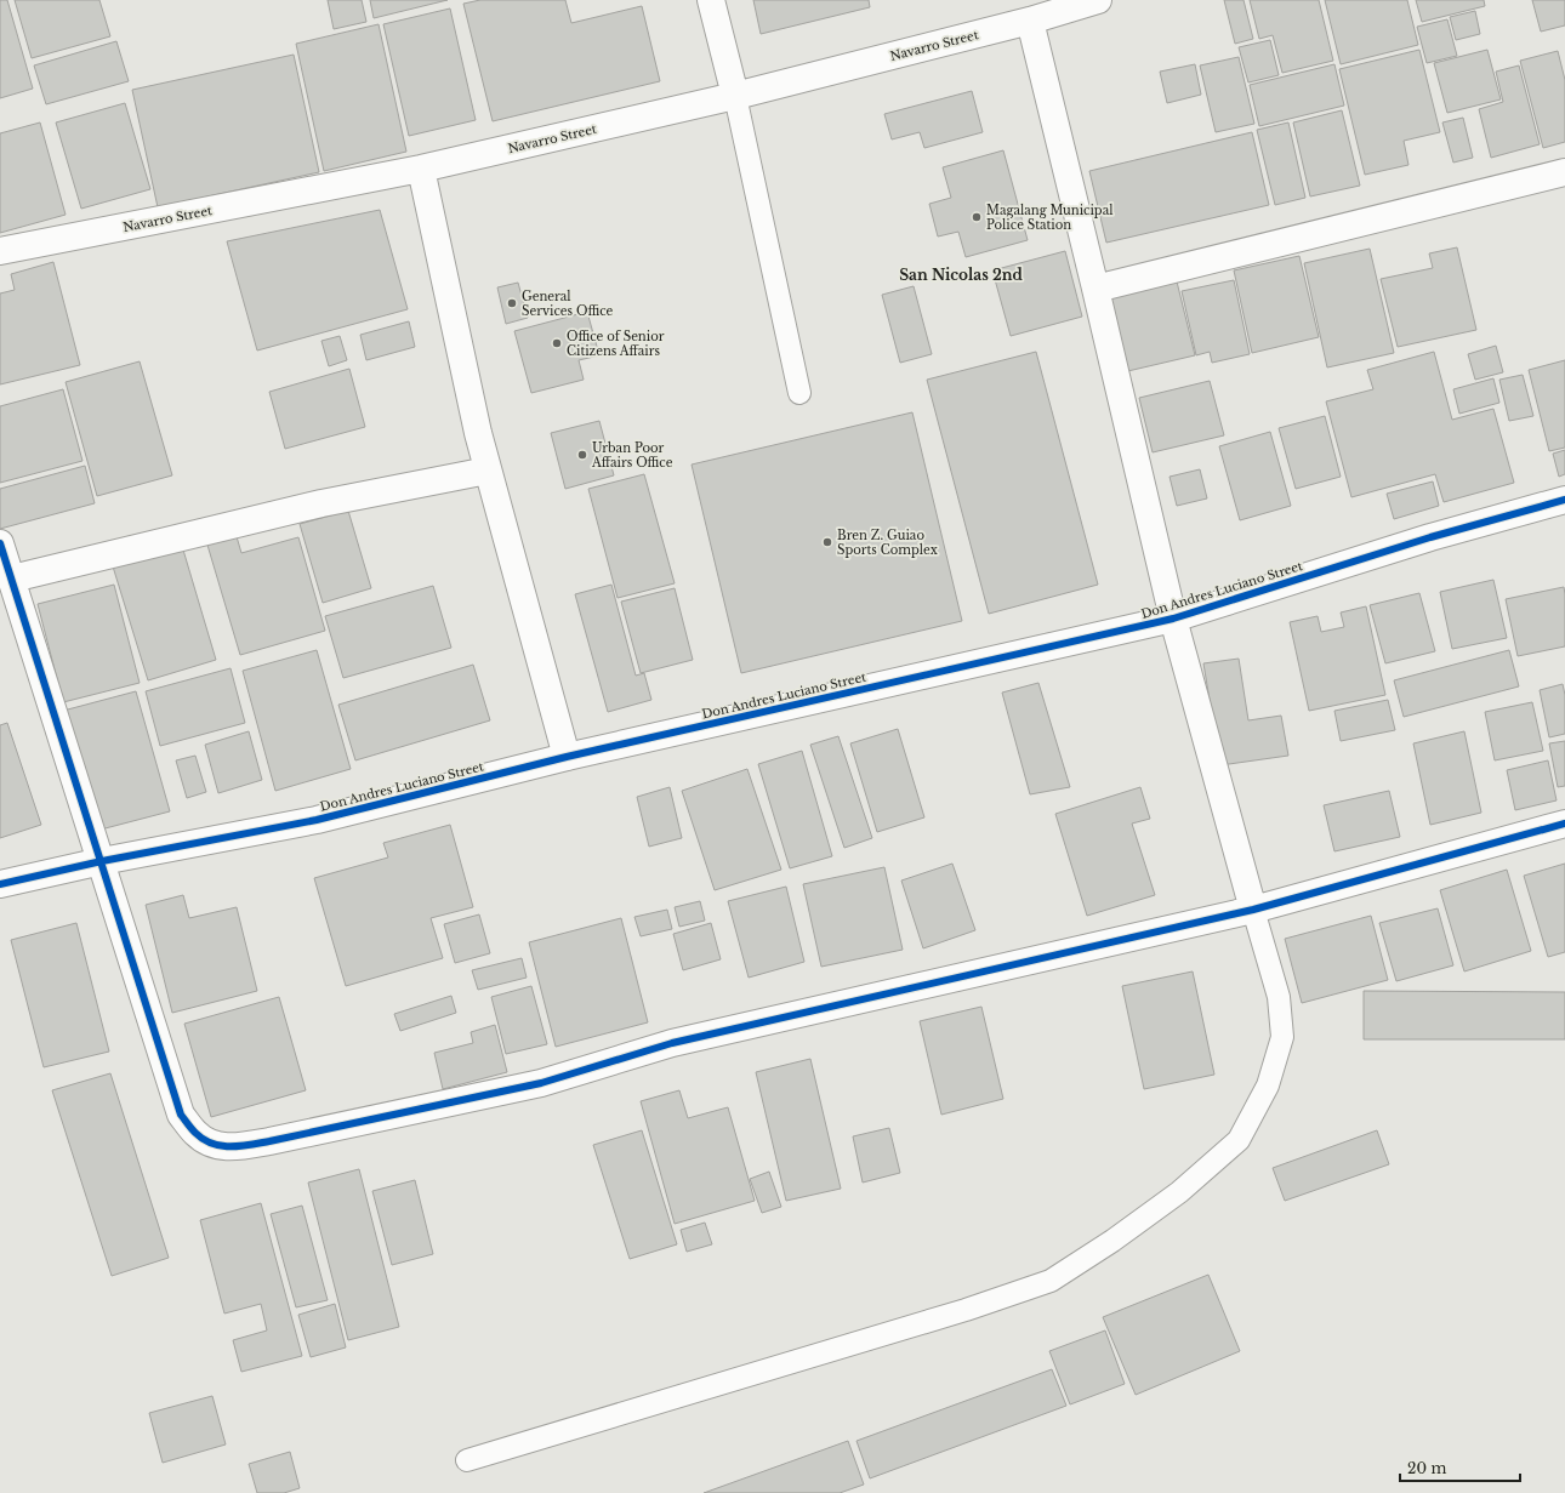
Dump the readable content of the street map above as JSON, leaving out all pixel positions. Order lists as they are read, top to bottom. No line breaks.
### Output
{"streets":{"street":["Navarro Street","Don Andres Luciano Street"]},"districts":["San Nicolas 2nd"],"places":["Magalang Municipal Police Station","General Services Office","Office of Senior Citizens Affairs","Urban Poor Affairs Office","Bren Z. Guiao Sports Complex"],"scale_bar":"20 m"}
